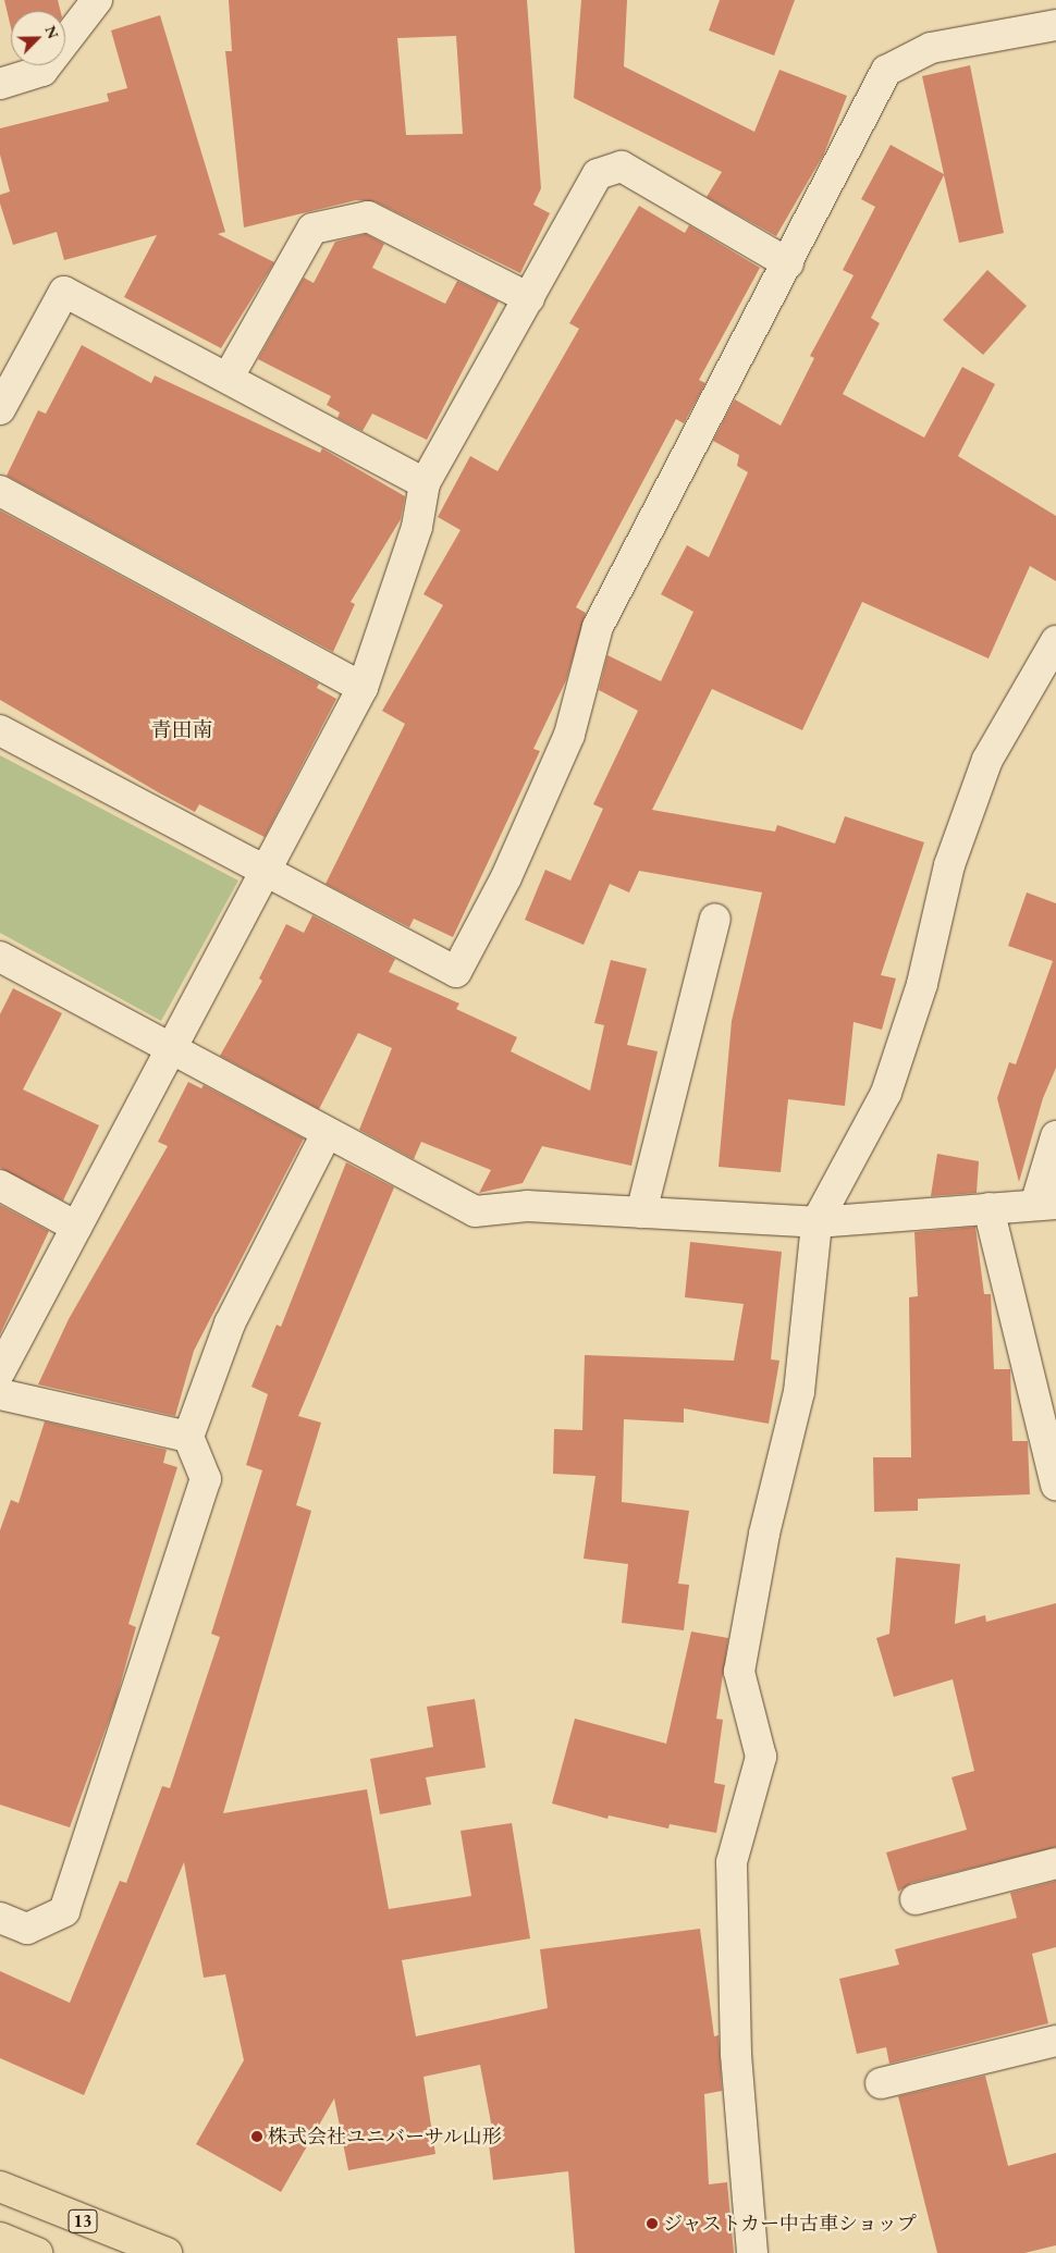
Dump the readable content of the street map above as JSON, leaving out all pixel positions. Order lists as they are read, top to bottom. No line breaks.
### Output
{"streets":{"highway":["13"]},"districts":["青田南"],"places":["株式会社ユニバーサル山形","ジャストカー中古車ショップ"],"north":"top right"}
